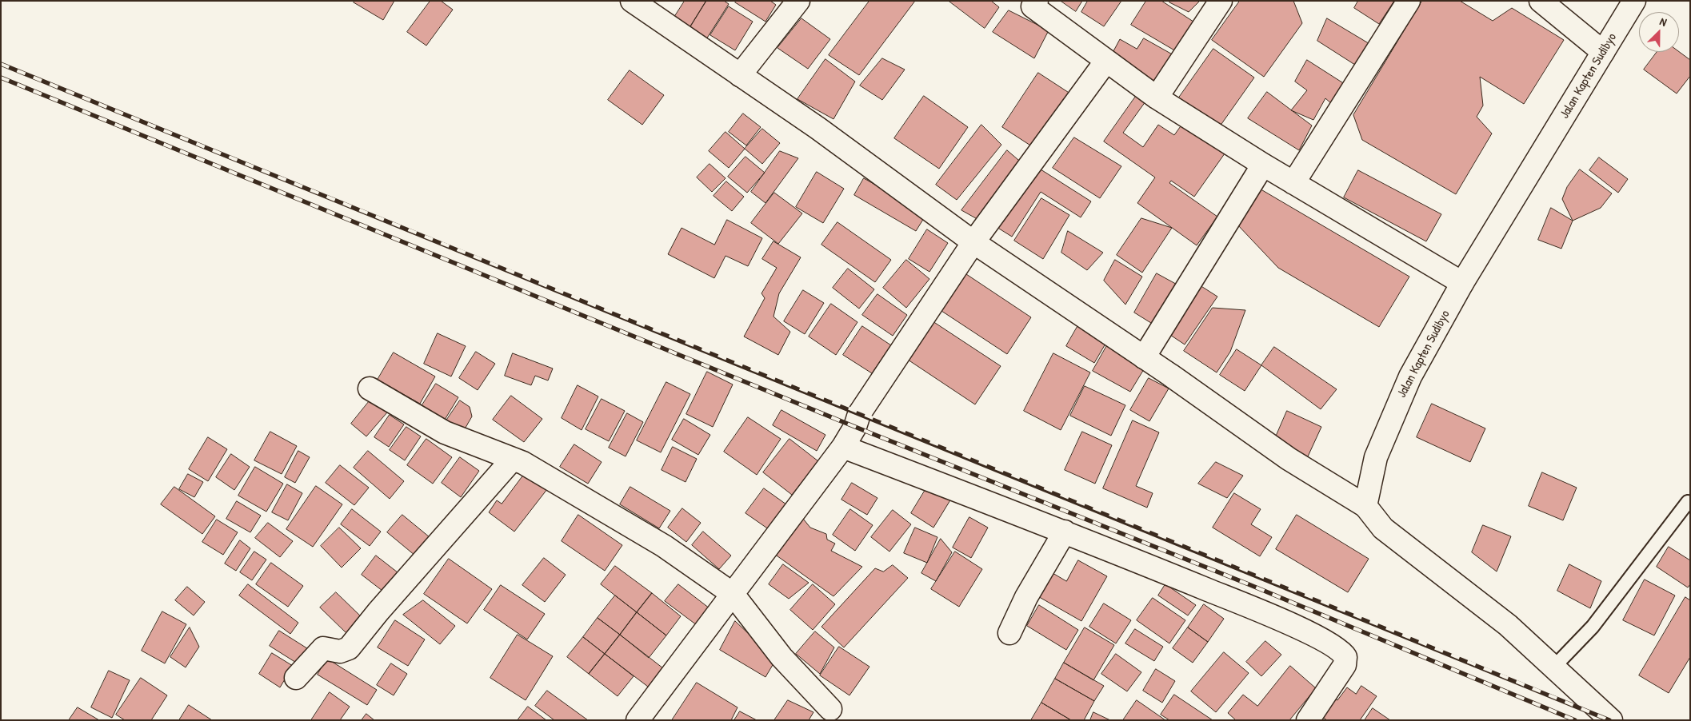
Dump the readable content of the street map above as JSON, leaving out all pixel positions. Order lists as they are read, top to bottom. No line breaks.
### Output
{"streets":{"street":["Jalan Kapten Sudibyo"]},"north":"top right"}
